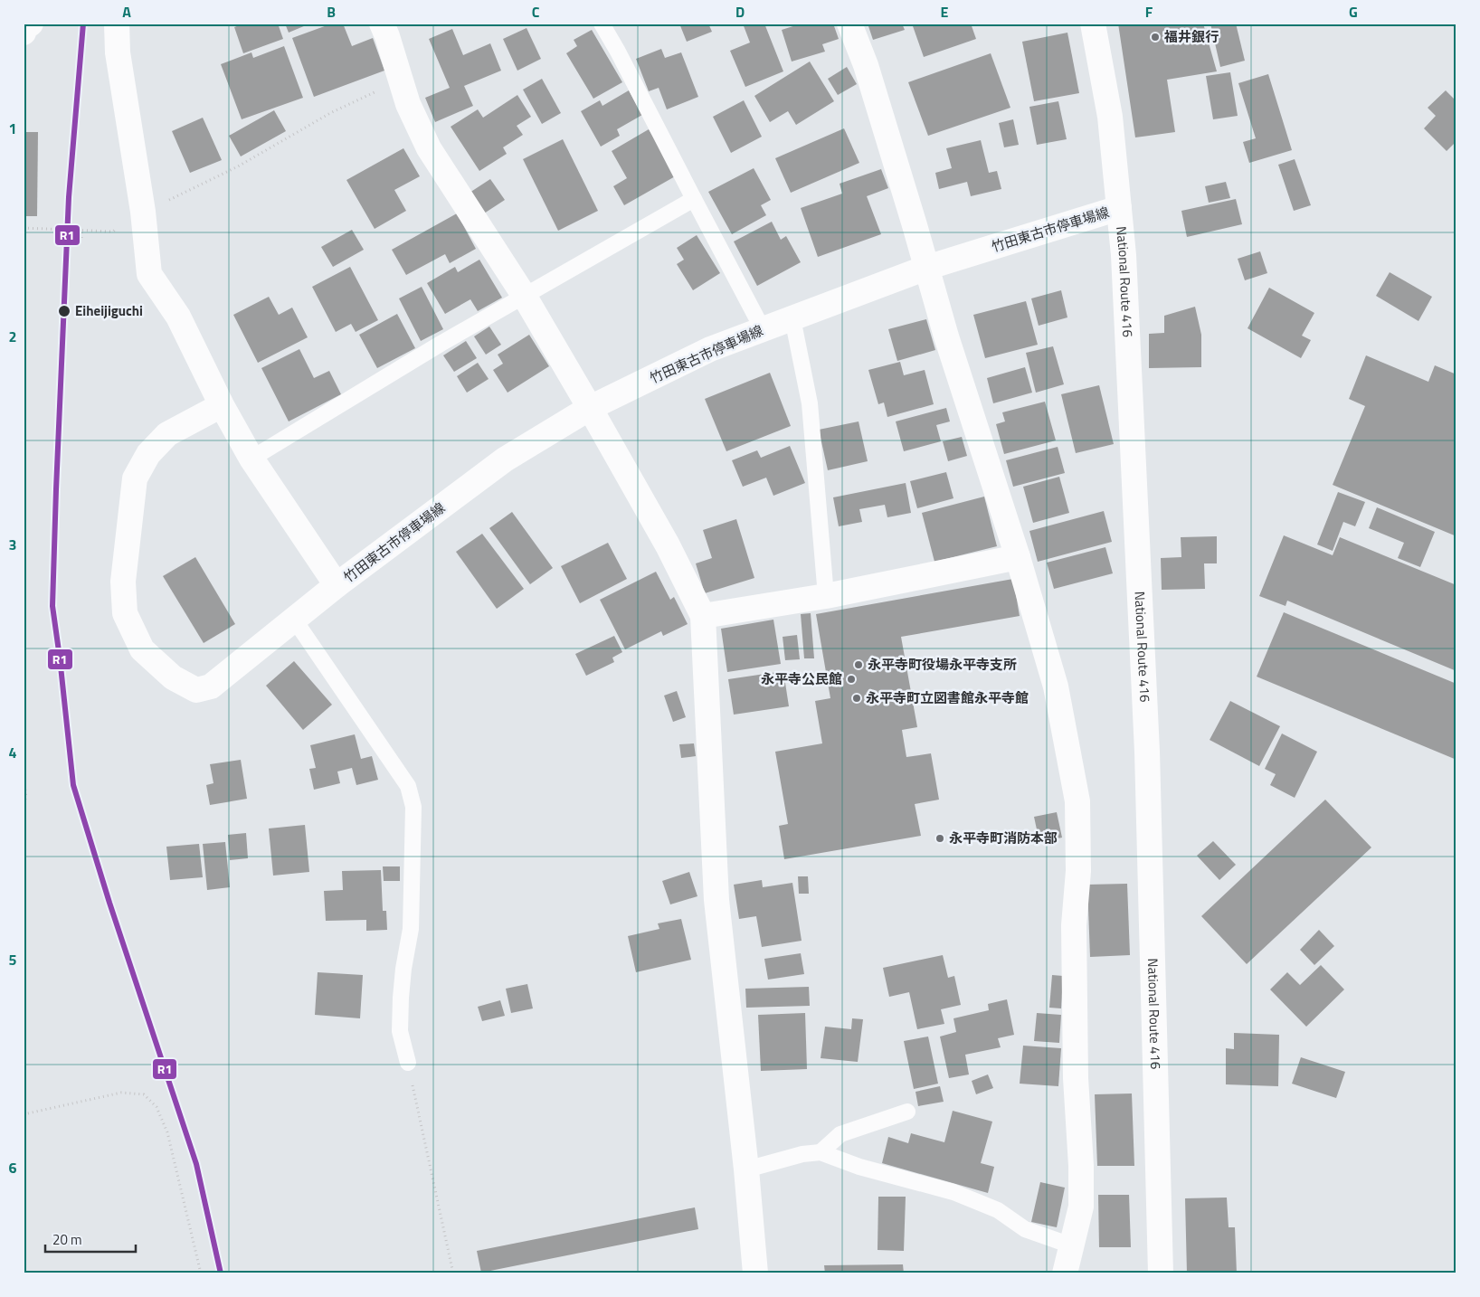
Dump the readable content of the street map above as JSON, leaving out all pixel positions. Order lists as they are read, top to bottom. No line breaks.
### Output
{"streets":{"main road":["竹田東古市停車場線","National Route 416"]},"crossings":[["竹田東古市停車場線","National Route 416"]],"places":["福井銀行","Eiheijiguchi","永平寺町役場永平寺支所","永平寺公民館","永平寺町立図書館永平寺館","永平寺町消防本部"],"lines":["transit line R1"],"scale_bar":"20 m","grid":{"columns":["A","B","C","D","E","F","G"],"rows":["1","2","3","4","5","6"]}}
